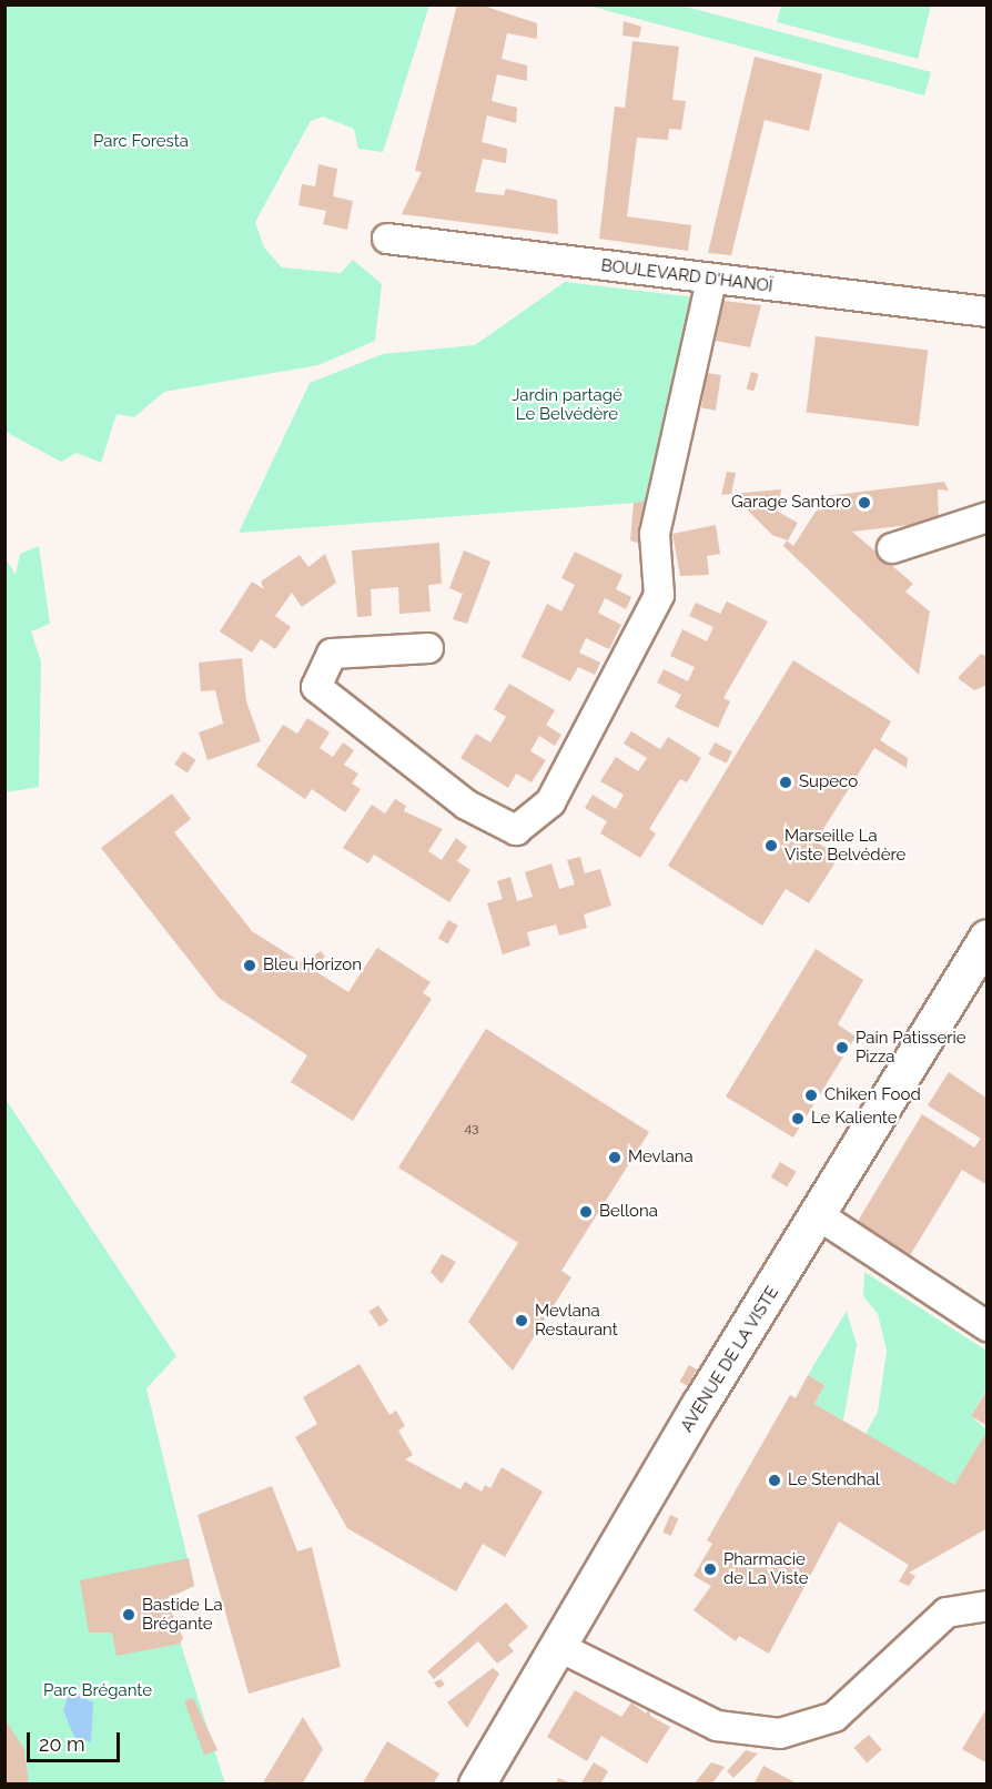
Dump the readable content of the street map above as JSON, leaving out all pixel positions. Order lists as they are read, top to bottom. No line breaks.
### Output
{"streets":{"street":["BOULEVARD D'HANOÏ","AVENUE DE LA VISTE"]},"parks":["Parc Foresta","Jardin partagé Le Belvédère","Parc Brégante"],"places":["Garage Santoro","Supeco","Marseille La Viste Belvédère","Bleu Horizon","Pain Patisserie Pizza","Chiken Food","Le Kaliente","Mevlana","Bellona","Mevlana Restaurant","Le Stendhal","Pharmacie de La Viste","Bastide La Brégante"],"house_numbers":["43"],"scale_bar":"20 m"}
